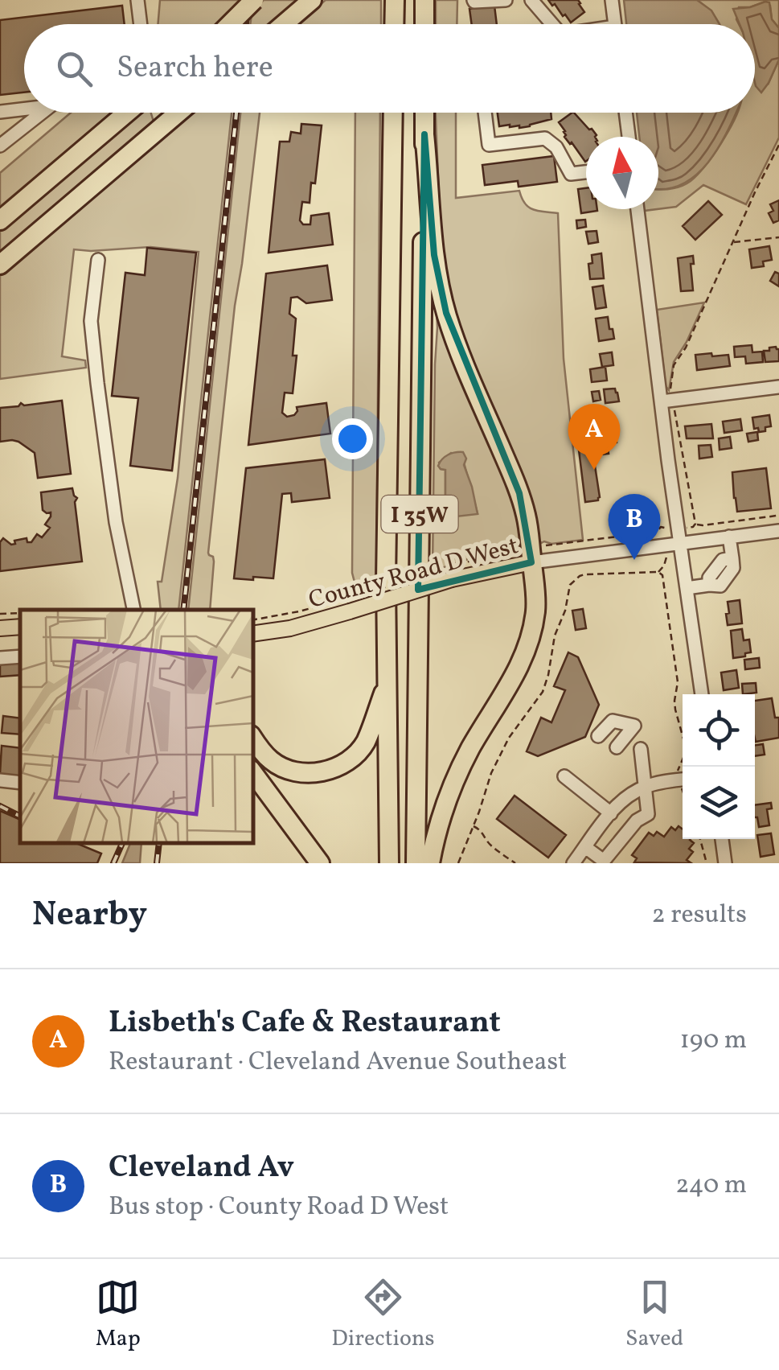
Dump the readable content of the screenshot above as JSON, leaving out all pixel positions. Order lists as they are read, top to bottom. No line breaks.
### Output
{"streets":{"highway":["I 35W"],"main road":["County Road D West"]},"north":"top","page":{"search":"Search here","pins":["A","B"],"heading":["Nearby","2 results"],"list":[{"mark":"A","name":"Lisbeth's Cafe & Restaurant","note":"Restaurant · Cleveland Avenue Southeast","value":"190 m"},{"mark":"B","name":"Cleveland Av","note":"Bus stop · County Road D West","value":"240 m"}],"nav":["Map","Directions","Saved"]}}
